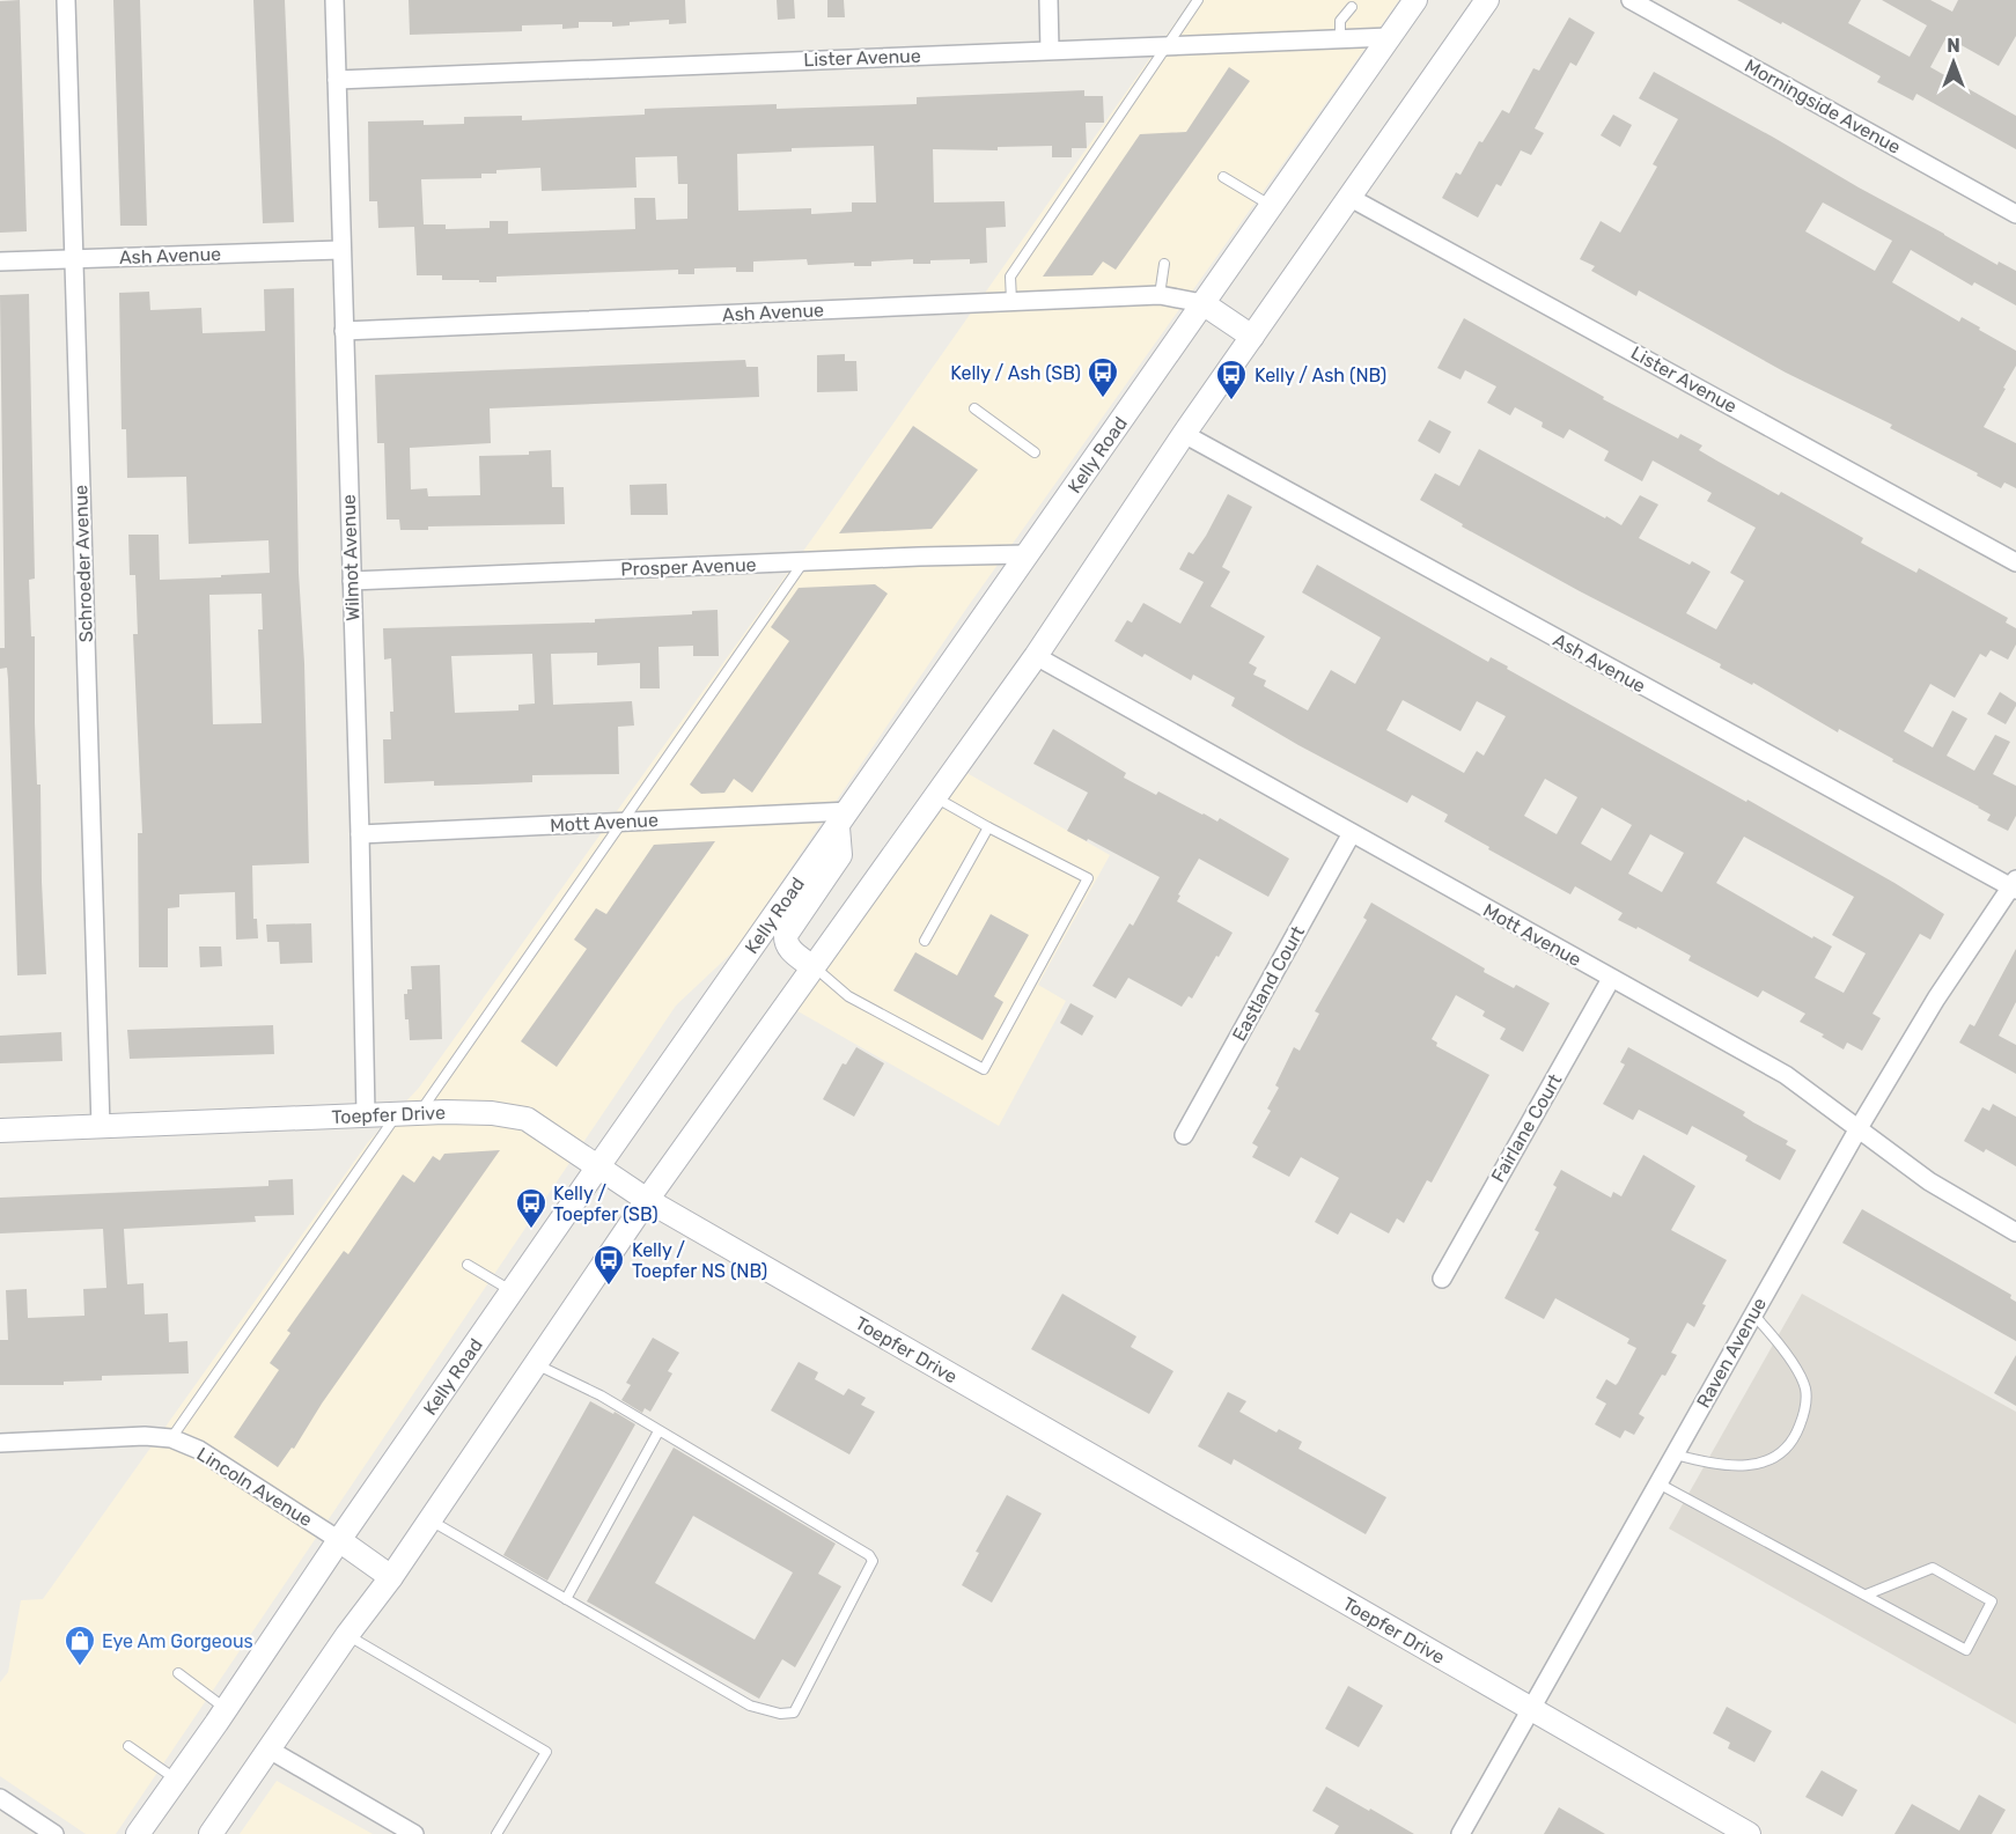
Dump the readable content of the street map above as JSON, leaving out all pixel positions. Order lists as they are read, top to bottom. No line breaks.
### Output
{"streets":{"street":["Lister Avenue","Morningside Avenue","Ash Avenue","Kelly Road","Wilmot Avenue","Schroeder Avenue","Prosper Avenue","Mott Avenue","Eastland Court","Toepfer Drive","Fairlane Court","Raven Avenue","Lincoln Avenue"]},"crossings":[["Lister Avenue","Kelly Road"],["Lister Avenue","Wilmot Avenue"],["Ash Avenue","Kelly Road"],["Ash Avenue","Wilmot Avenue"],["Ash Avenue","Schroeder Avenue"],["Ash Avenue","Raven Avenue"],["Kelly Road","Prosper Avenue"],["Kelly Road","Mott Avenue"],["Kelly Road","Toepfer Drive"],["Kelly Road","Lincoln Avenue"],["Wilmot Avenue","Prosper Avenue"],["Wilmot Avenue","Mott Avenue"],["Wilmot Avenue","Toepfer Drive"],["Schroeder Avenue","Toepfer Drive"],["Mott Avenue","Eastland Court"],["Mott Avenue","Fairlane Court"],["Mott Avenue","Raven Avenue"],["Toepfer Drive","Raven Avenue"]],"places":{"bus stop":["Kelly / Ash (SB)","Kelly / Ash (NB)","Kelly / Toepfer (SB)","Kelly / Toepfer NS (NB)"],"shop":["Eye Am Gorgeous"]},"north":"top"}
